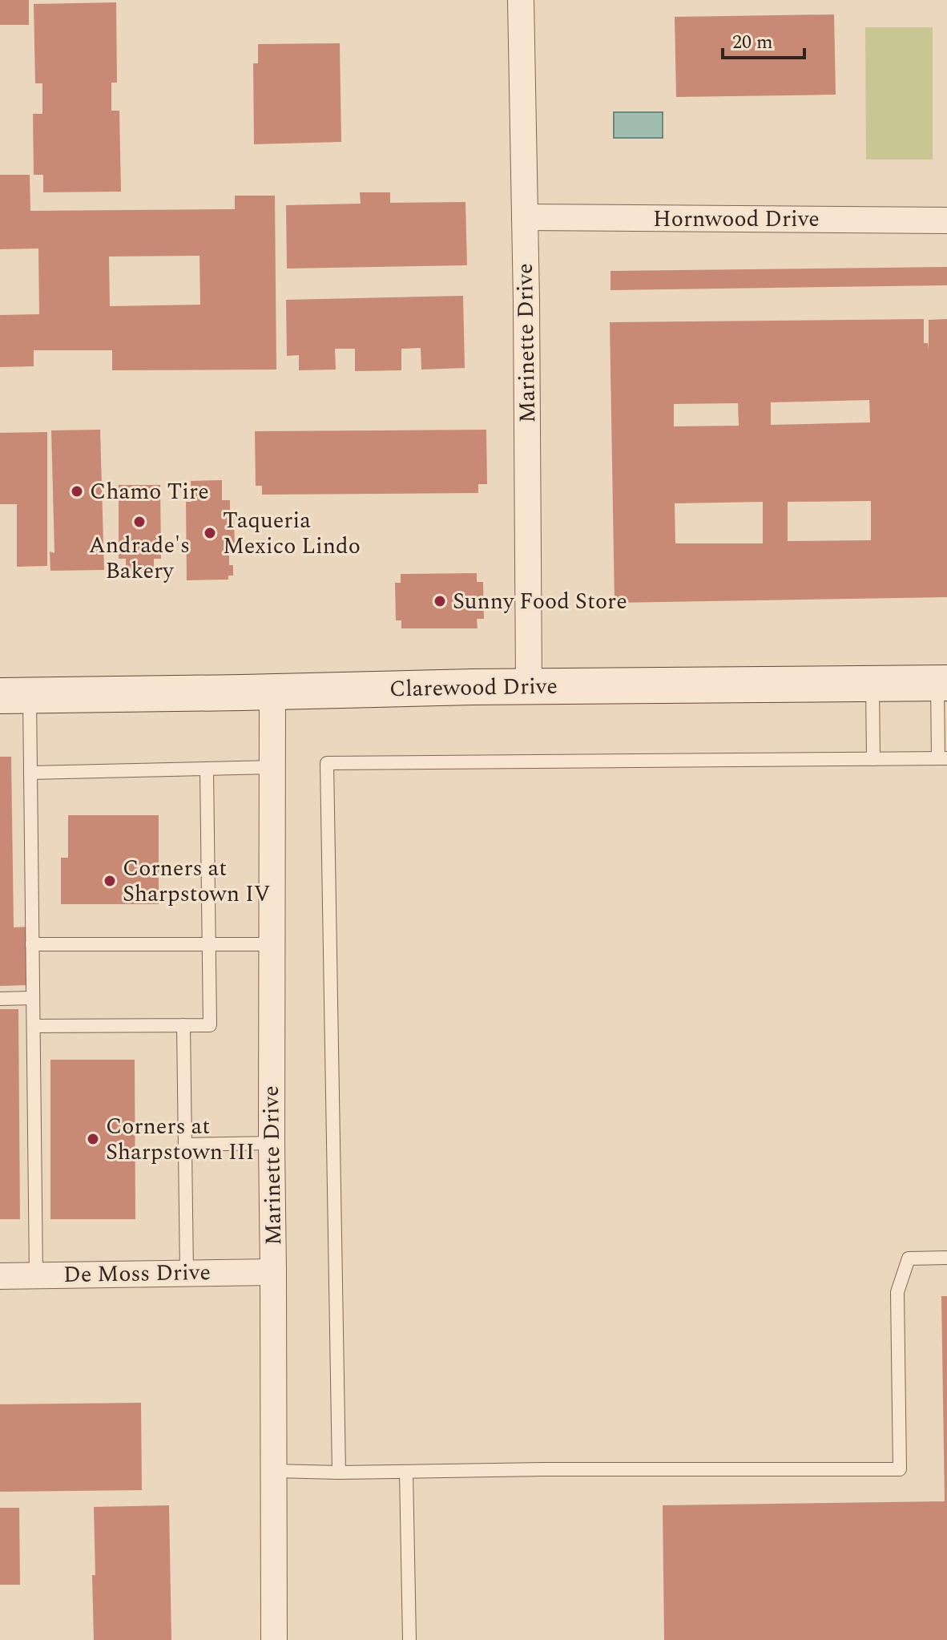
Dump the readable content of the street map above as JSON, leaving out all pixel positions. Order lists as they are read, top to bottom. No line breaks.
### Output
{"streets":{"street":["Hornwood Drive","Marinette Drive","Clarewood Drive","De Moss Drive"]},"crossings":[["Hornwood Drive","Marinette Drive"],["Marinette Drive","Clarewood Drive"],["Marinette Drive","De Moss Drive"]],"places":["Chamo Tire","Andrade's Bakery","Taqueria Mexico Lindo","Sunny Food Store","Corners at Sharpstown IV","Corners at Sharpstown III"],"scale_bar":"20 m"}
